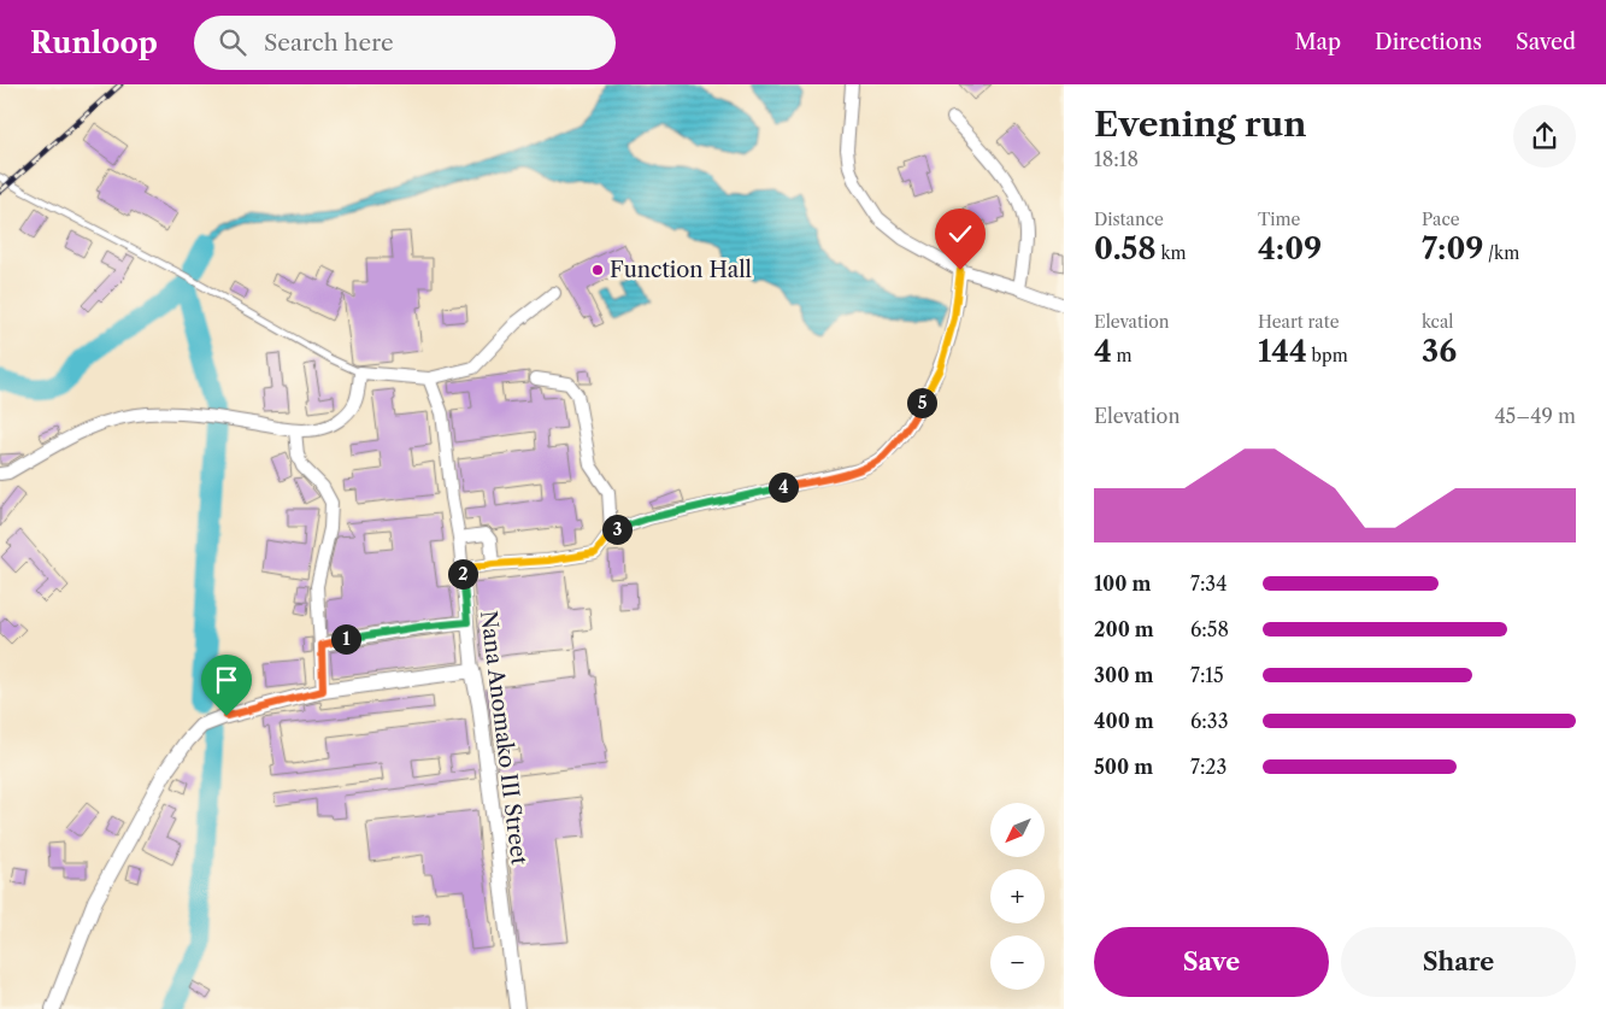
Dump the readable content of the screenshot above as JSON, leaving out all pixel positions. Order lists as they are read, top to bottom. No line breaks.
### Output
{"streets":{"street":["Nana Anomako III Street"]},"places":["Function Hall"],"north":"bottom left","page":{"header":"Runloop","search":"Search here","nav":["Map","Directions","Saved"],"heading":["Evening run","18:18"],"stats":[["Distance","0.58 km"],["Time","4:09"],["Pace","7:09 /km"],["Elevation","4 m"],["Heart rate","144 bpm"],["kcal","36"]],"pins":["5","4","3","2","1"],"chart":["Elevation","45–49 m"],"list":[{"name":"100 m","note":"7:34"},{"name":"200 m","note":"6:58"},{"name":"300 m","note":"7:15"},{"name":"400 m","note":"6:33"},{"name":"500 m","note":"7:23"}],"map_buttons":["+","−"],"buttons":["Save","Share"]}}
